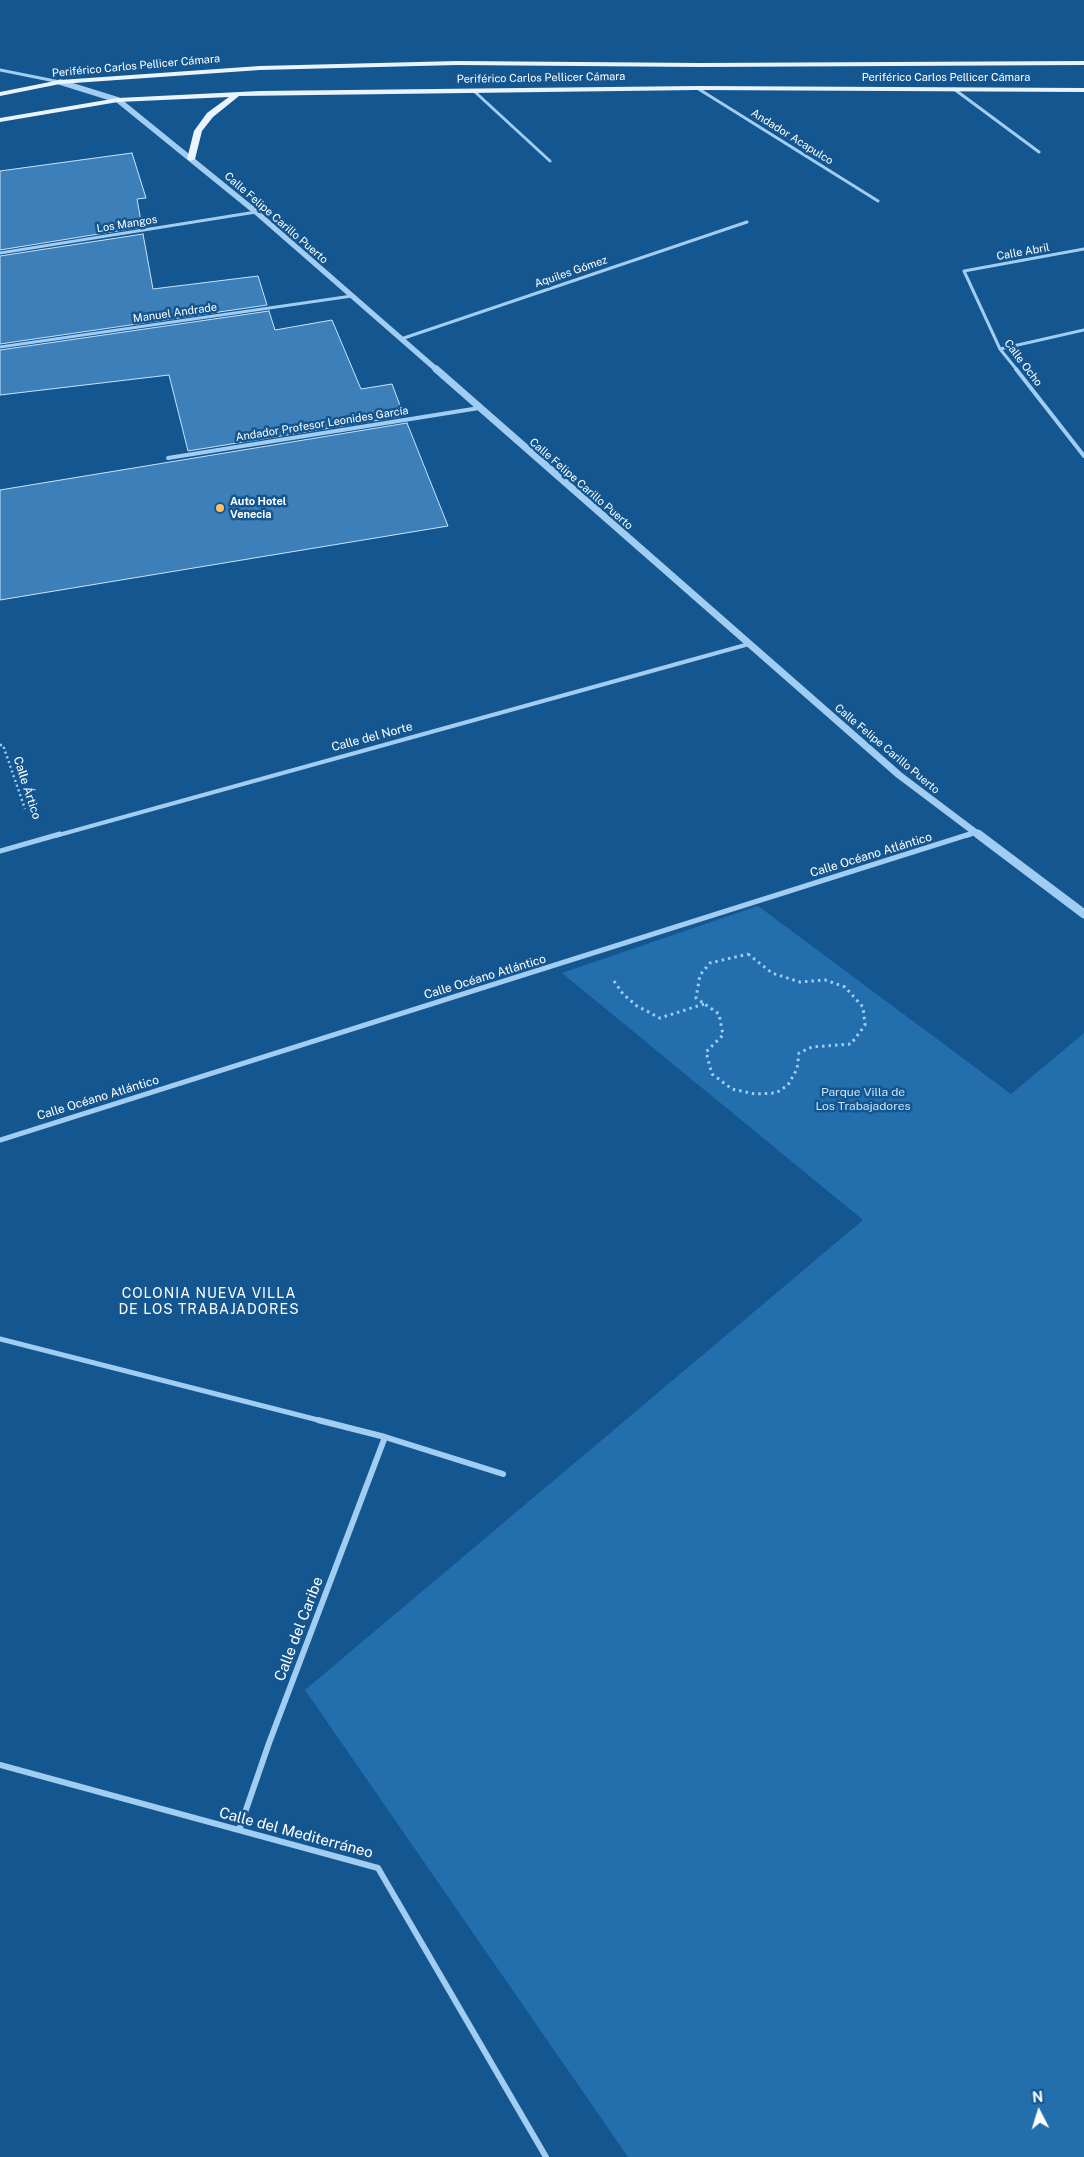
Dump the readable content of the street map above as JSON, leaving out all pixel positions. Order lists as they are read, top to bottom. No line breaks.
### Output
{"streets":{"main road":["Periférico Carlos Pellicer Cámara"],"street":["Andador Acapulco","Calle Felipe Carillo Puerto","Los Mangos","Calle Abril","Aquiles Gómez","Manuel Andrade","Calle Ocho","Andador Profesor Leonides García","Calle del Norte","Calle Océano Atlántico","Calle del Caribe","Calle del Mediterráneo"],"path":["Calle Ártico"]},"crossings":[["Periférico Carlos Pellicer Cámara","Andador Acapulco"],["Periférico Carlos Pellicer Cámara","Calle Felipe Carillo Puerto"],["Calle Felipe Carillo Puerto","Los Mangos"],["Calle Felipe Carillo Puerto","Aquiles Gómez"],["Calle Felipe Carillo Puerto","Manuel Andrade"],["Calle Felipe Carillo Puerto","Andador Profesor Leonides García"],["Calle Felipe Carillo Puerto","Calle del Norte"],["Calle Felipe Carillo Puerto","Calle Océano Atlántico"],["Calle Abril","Calle Ocho"],["Calle del Norte","Calle Ártico"],["Calle del Caribe","Calle del Mediterráneo"]],"districts":["COLONIA NUEVA VILLA DE LOS TRABAJADORES"],"parks":["Parque Villa de Los Trabajadores"],"places":["Auto Hotel Venecia"],"north":"top"}
